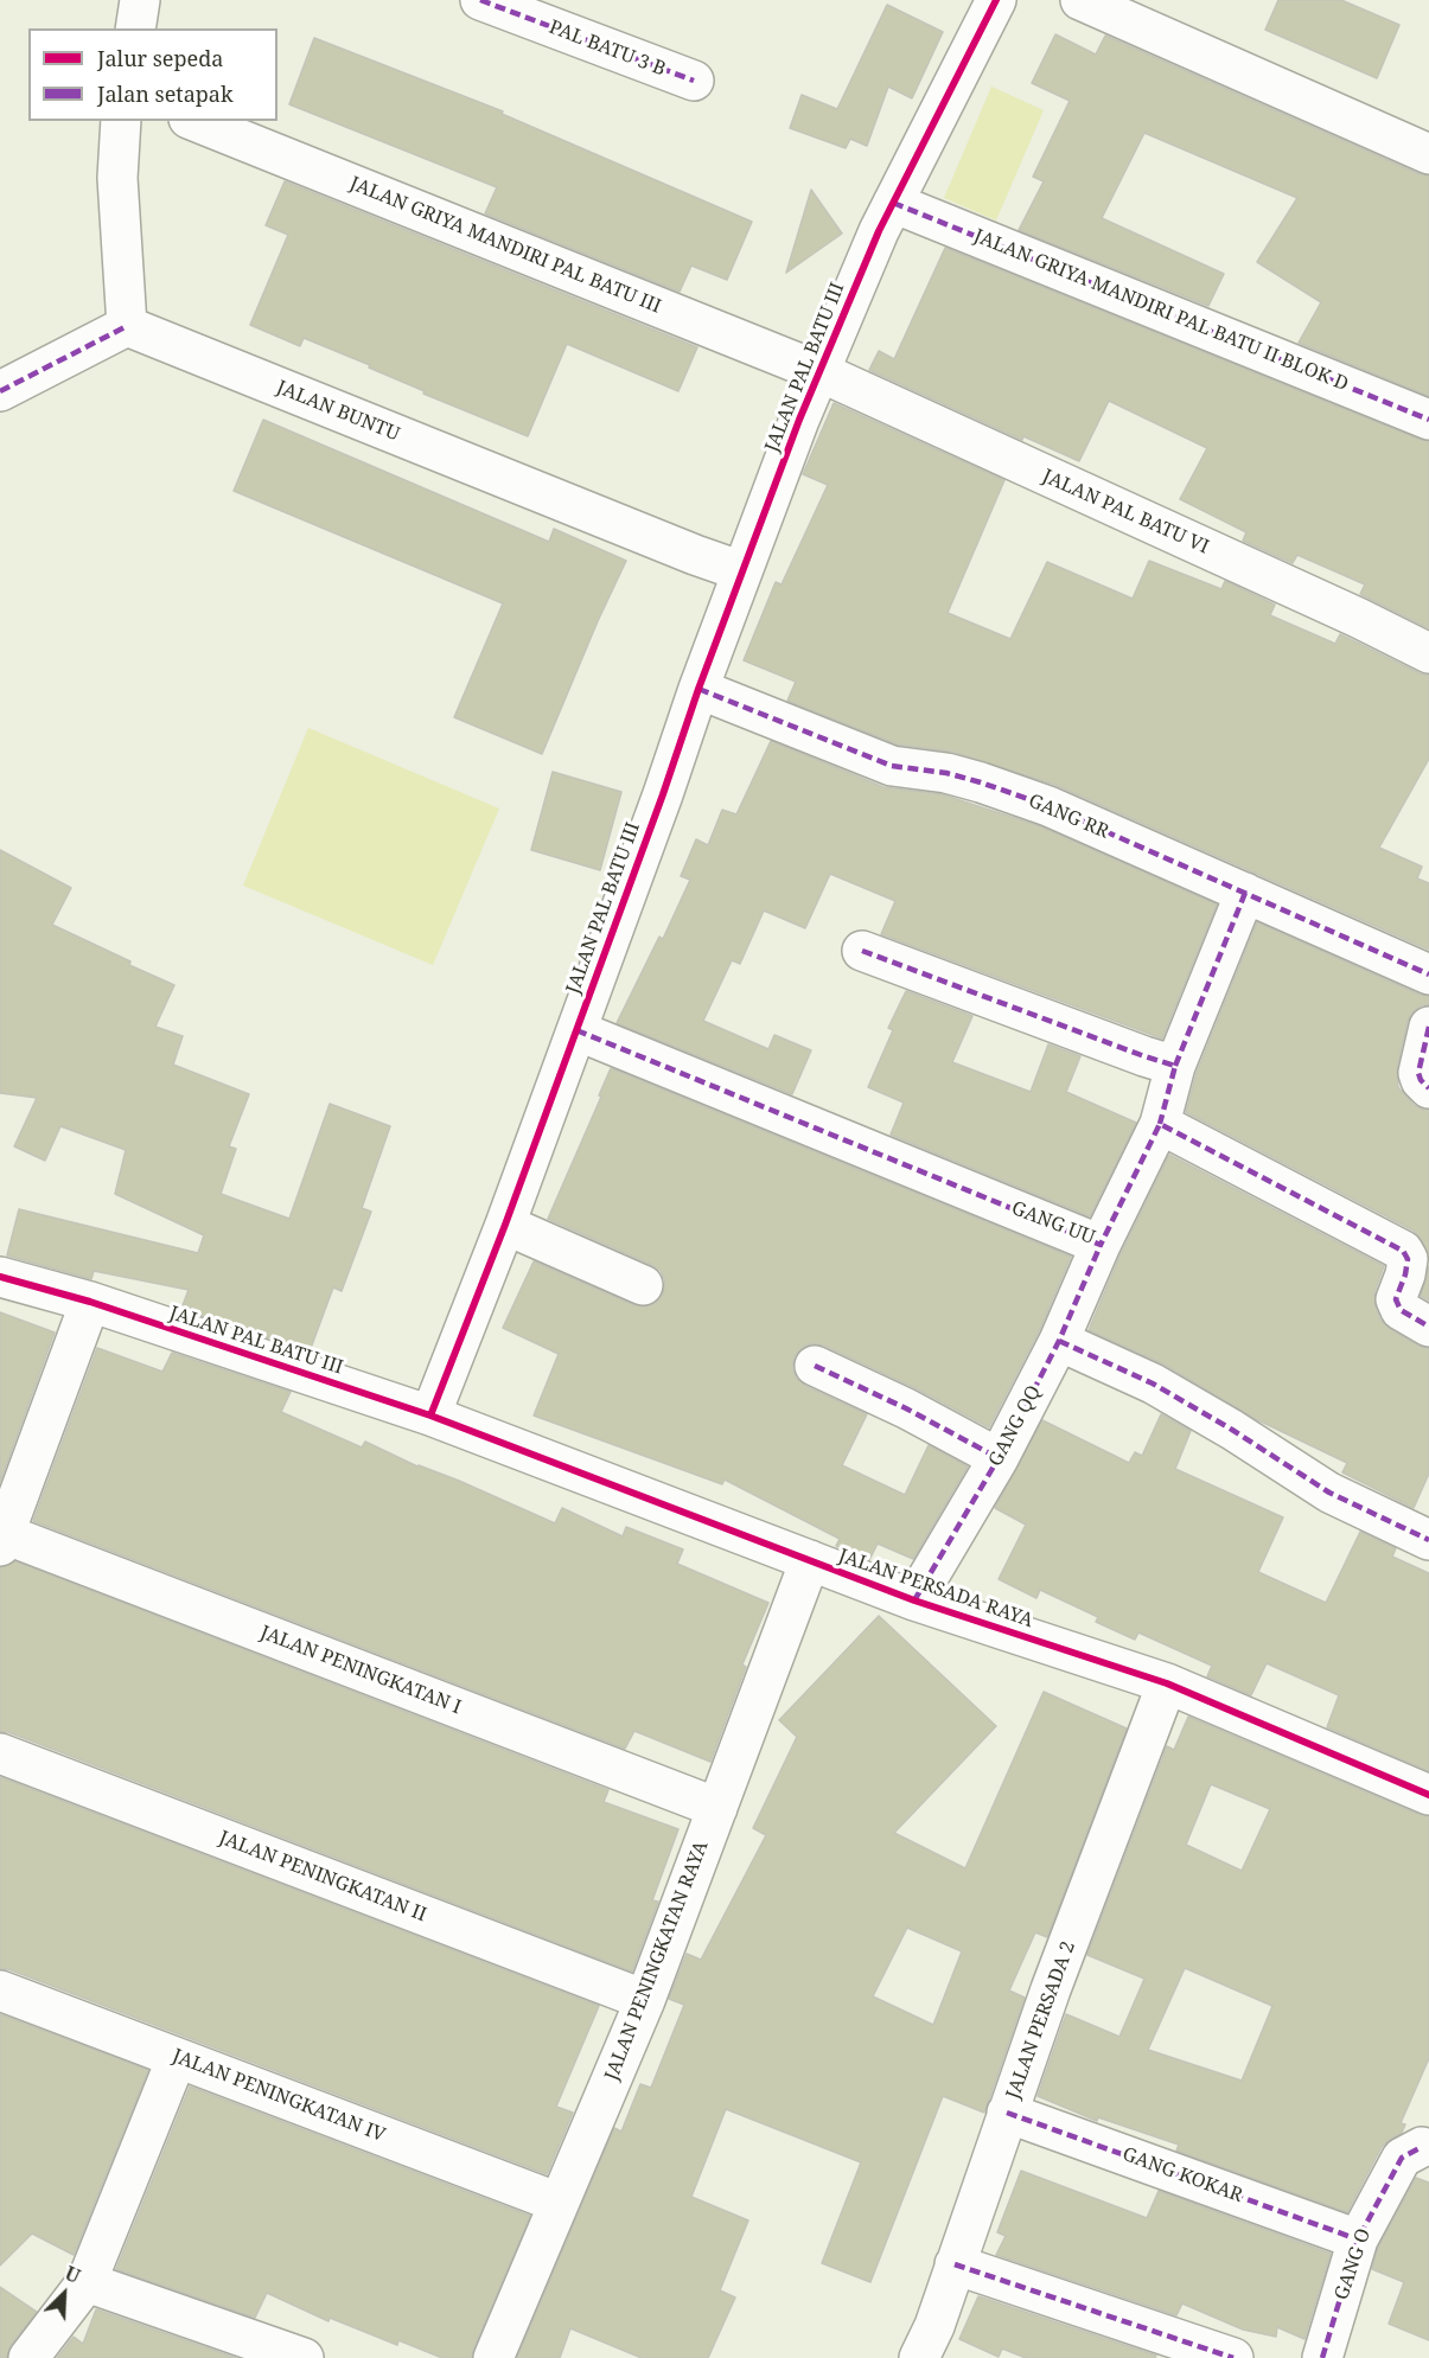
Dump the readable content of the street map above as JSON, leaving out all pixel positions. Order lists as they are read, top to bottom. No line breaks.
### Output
{"streets":{"street":["PAL BATU 3 B","JALAN GRIYA MANDIRI PAL BATU III","JALAN GRIYA MANDIRI PAL BATU II BLOK D","JALAN PAL BATU III","JALAN BUNTU","JALAN PAL BATU VI","GANG RR","GANG UU","GANG QQ","JALAN PERSADA RAYA","JALAN PENINGKATAN I","JALAN PENINGKATAN II","JALAN PENINGKATAN RAYA","JALAN PERSADA 2","JALAN PENINGKATAN IV","GANG KOKAR","GANG O"]},"crossings":[["JALAN GRIYA MANDIRI PAL BATU III","JALAN PAL BATU III"],["JALAN GRIYA MANDIRI PAL BATU III","JALAN PAL BATU VI"],["JALAN GRIYA MANDIRI PAL BATU II BLOK D","JALAN PAL BATU III"],["JALAN PAL BATU III","JALAN BUNTU"],["JALAN PAL BATU III","JALAN PAL BATU VI"],["JALAN PAL BATU III","GANG RR"],["JALAN PAL BATU III","GANG UU"],["JALAN PAL BATU III","JALAN PERSADA RAYA"],["GANG RR","GANG UU"],["GANG UU","GANG QQ"],["GANG QQ","JALAN PERSADA RAYA"],["JALAN PERSADA RAYA","JALAN PENINGKATAN RAYA"],["JALAN PERSADA RAYA","JALAN PERSADA 2"],["JALAN PENINGKATAN I","JALAN PENINGKATAN RAYA"],["JALAN PENINGKATAN II","JALAN PENINGKATAN RAYA"],["JALAN PENINGKATAN RAYA","JALAN PENINGKATAN IV"],["JALAN PERSADA 2","GANG KOKAR"],["GANG KOKAR","GANG O"]],"legend":["Jalur sepeda","Jalan setapak"],"north":"top right"}
